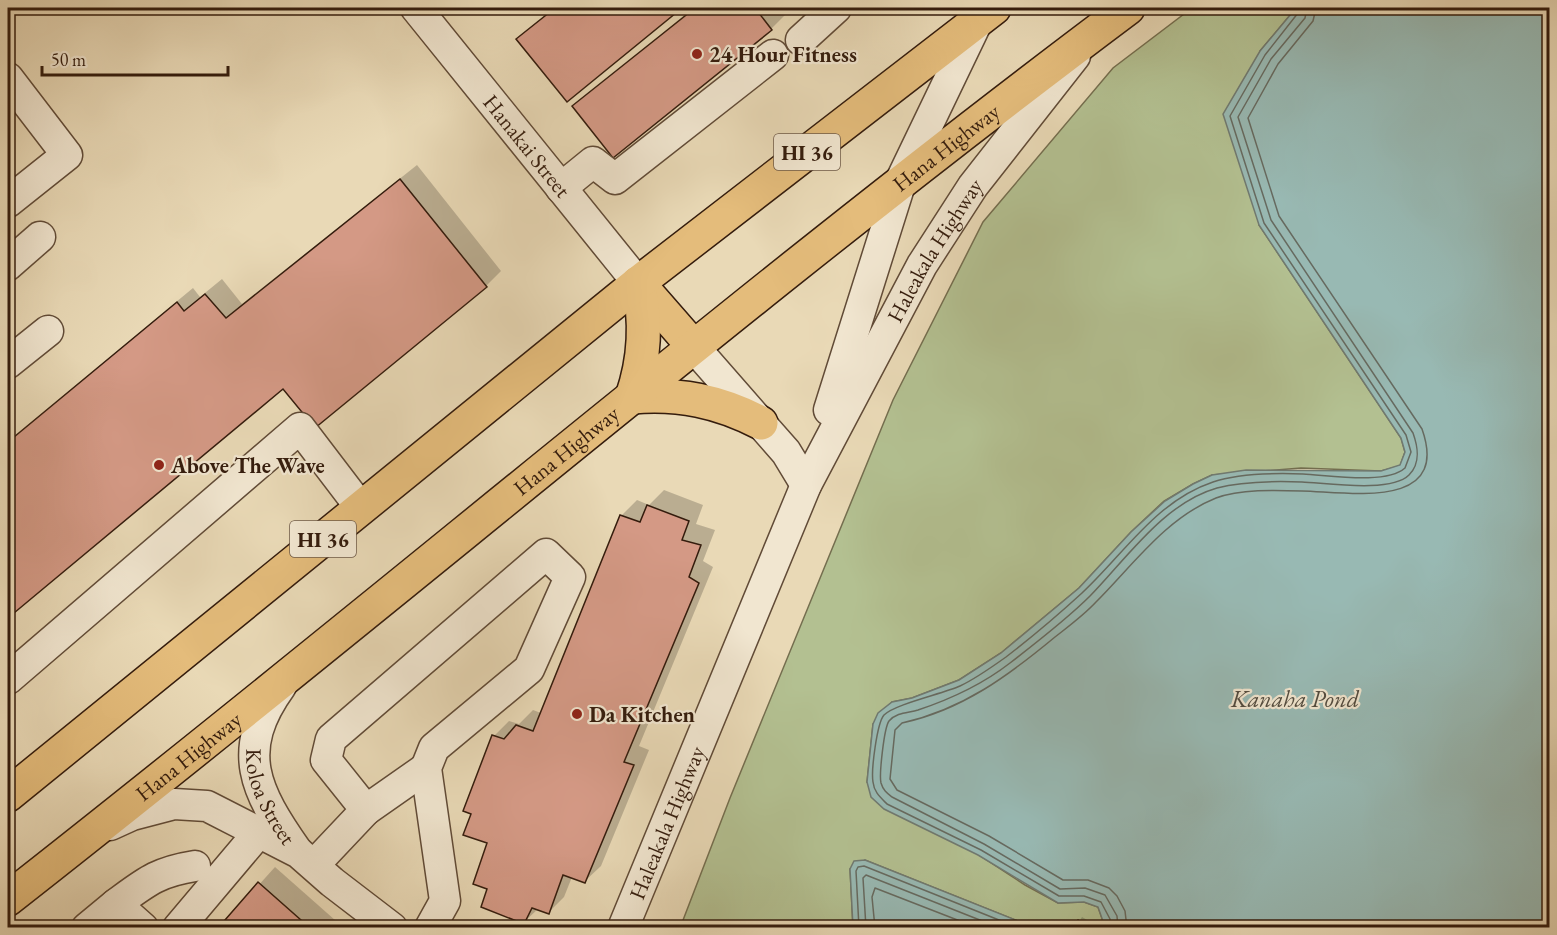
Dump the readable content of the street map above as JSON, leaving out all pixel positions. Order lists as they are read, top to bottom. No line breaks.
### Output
{"streets":{"main road":["Hana Highway","HI 36"],"street":["Hanakai Street","Haleakala Highway","Koloa Street"]},"crossings":[["Hanakai Street","HI 36"],["Hana Highway","Haleakala Highway"],["Hana Highway","Koloa Street"],["HI 36","Haleakala Highway"]],"water":["Kanaha Pond"],"places":["24 Hour Fitness","Above The Wave","Da Kitchen"],"scale_bar":"50 m"}
